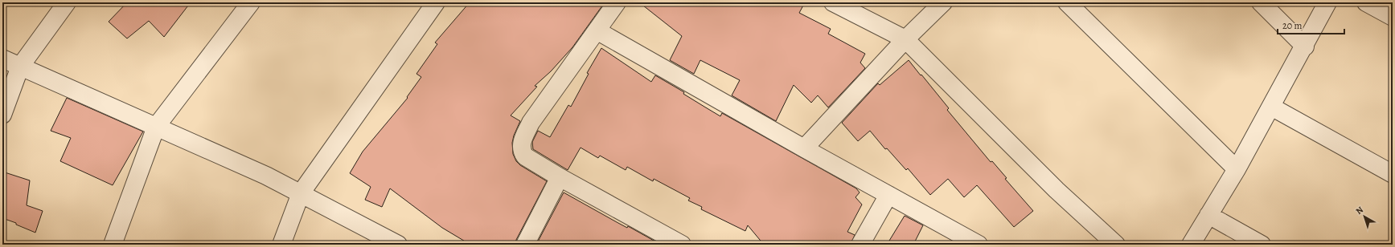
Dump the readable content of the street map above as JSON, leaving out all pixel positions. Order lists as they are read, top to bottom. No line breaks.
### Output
{"scale_bar":"20 m","north":"top left"}
